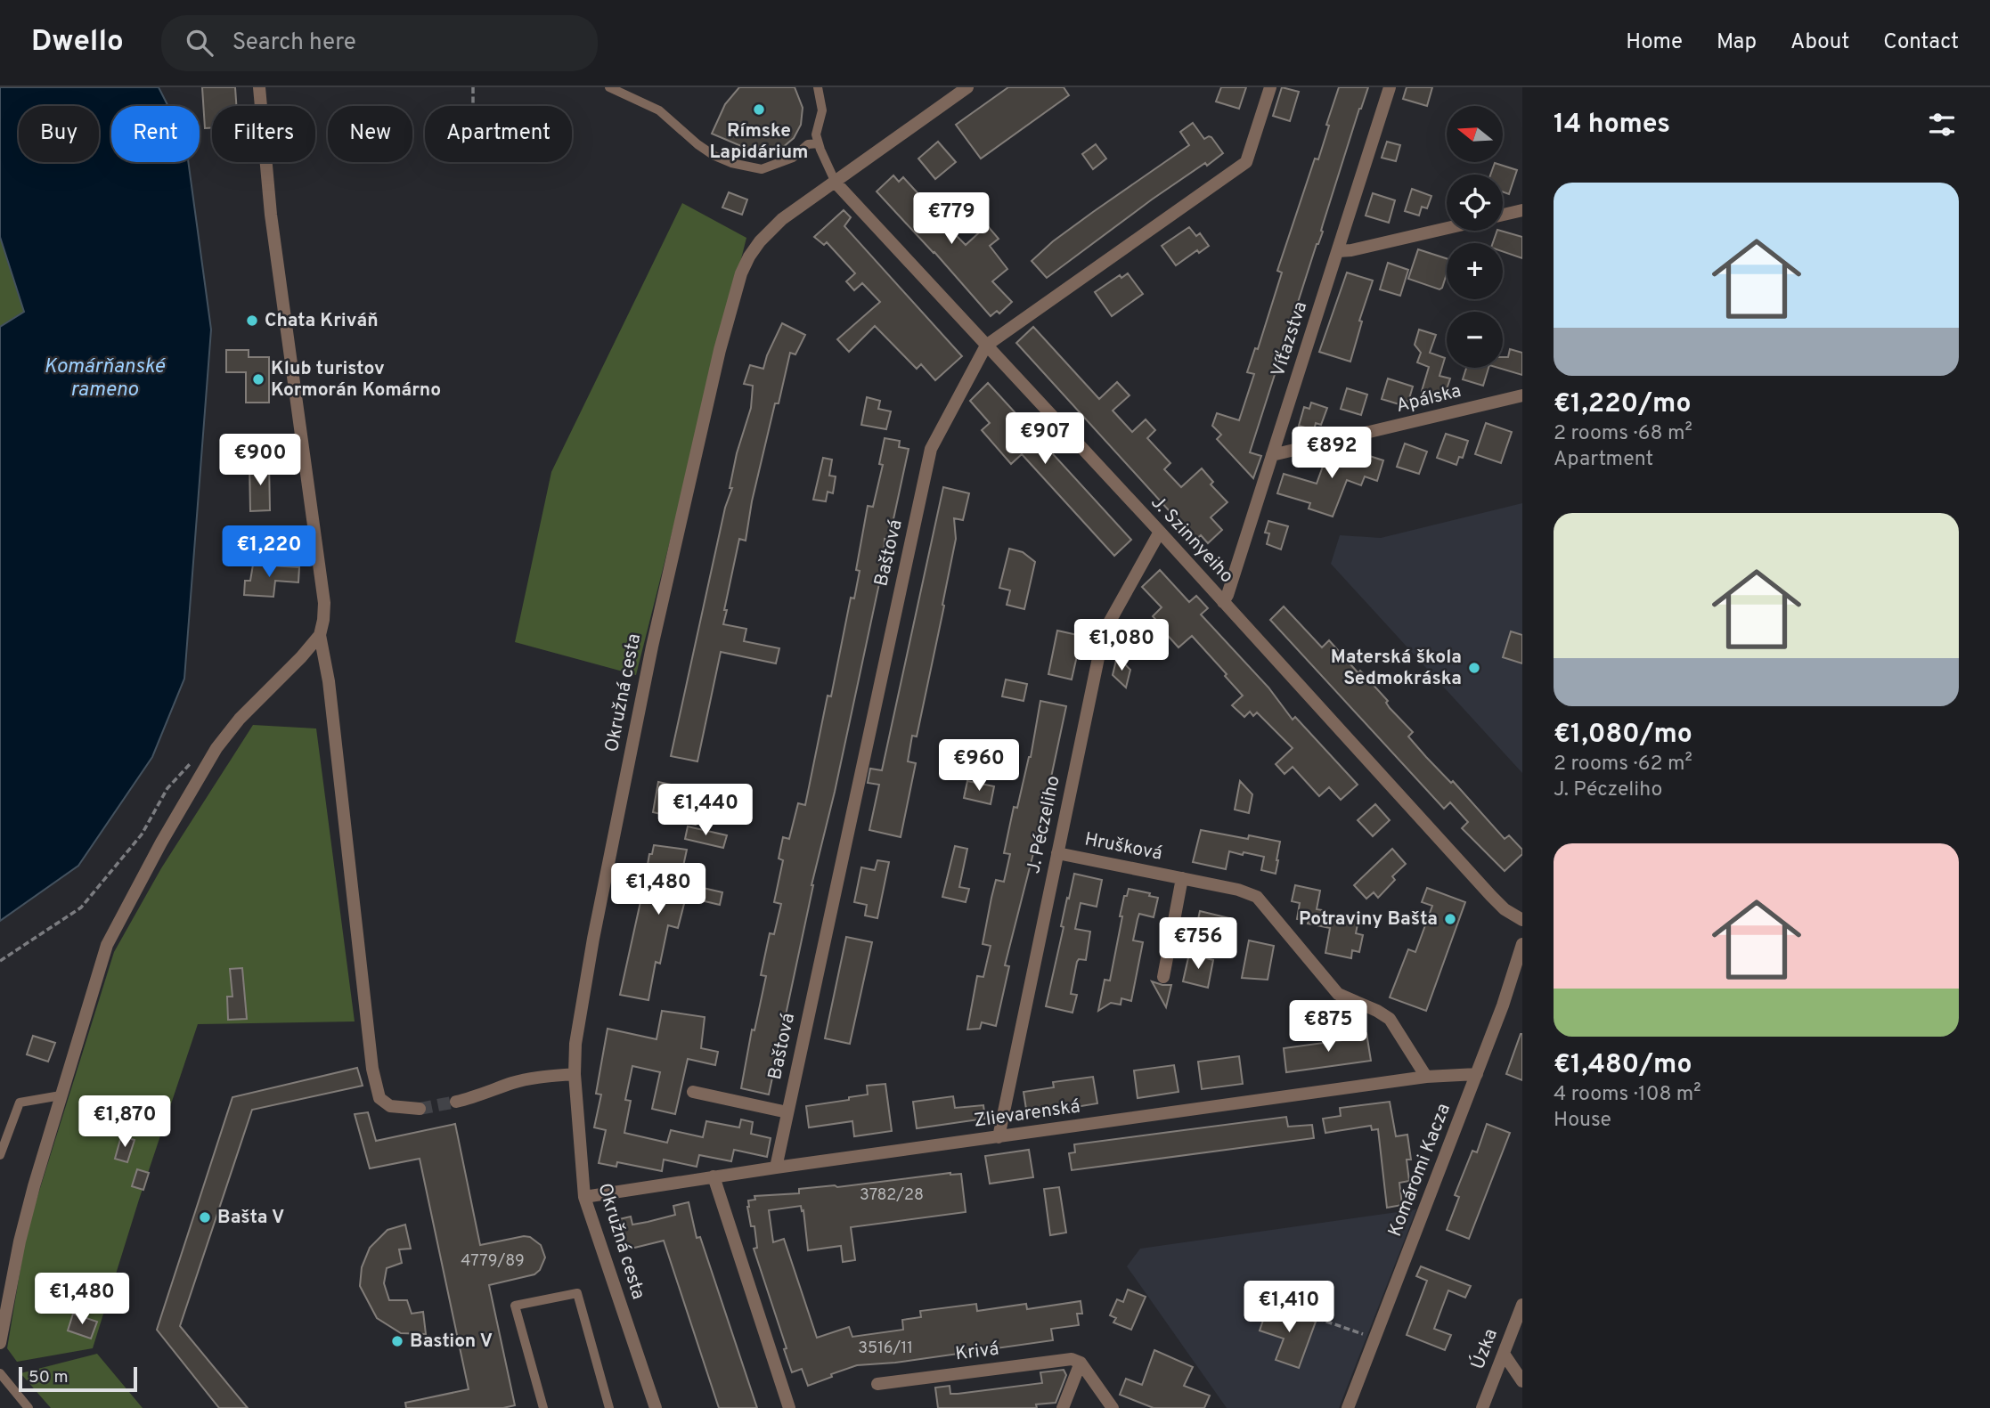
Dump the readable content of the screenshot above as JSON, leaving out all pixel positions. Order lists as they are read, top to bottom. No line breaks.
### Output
{"streets":{"street":["Víťazstva","Apálska","J. Szinnyeiho","Baštová","Okružná cesta","J. Péczeliho","Hrušková","Zlievarenská","Komáromi Kacza","Úzka","Krivá"]},"crossings":[["Víťazstva","Apálska"],["Víťazstva","J. Szinnyeiho"],["J. Szinnyeiho","Baštová"],["J. Szinnyeiho","Okružná cesta"],["J. Szinnyeiho","J. Péczeliho"],["Baštová","Zlievarenská"],["Okružná cesta","Zlievarenská"],["J. Péczeliho","Hrušková"],["J. Péczeliho","Zlievarenská"],["Hrušková","Zlievarenská"],["Zlievarenská","Komáromi Kacza"]],"water":["Komárňanské rameno"],"places":["Rímske Lapidárium","Chata Kriváň","Klub turistov Kormorán Komárno","Materská škola Sedmokráska","Potraviny Bašta","Bašta V","Bastion V"],"house_numbers":["3782/28","4779/89","3516/11"],"scale_bar":"50 m","north":"left","page":{"header":"Dwello","search":"Search here","nav":["Home","Map","About","Contact"],"heading":"14 homes","map_buttons":["+","−"],"chip":["Buy","Rent","Filters","New","Apartment"],"list":[{"name":"€1,220/mo","note":"2 rooms · 68 m² · Apartment"},{"name":"€1,080/mo","note":"2 rooms · 62 m² · J. Péczeliho"},{"name":"€1,480/mo","note":"4 rooms · 108 m² · House"}],"price":["€779","€907","€892","€900","€1,220","€1,080","€960","€1,440","€1,480","€756","€875","€1,870","€1,480","€1,410"],"scale":"50 m"}}
